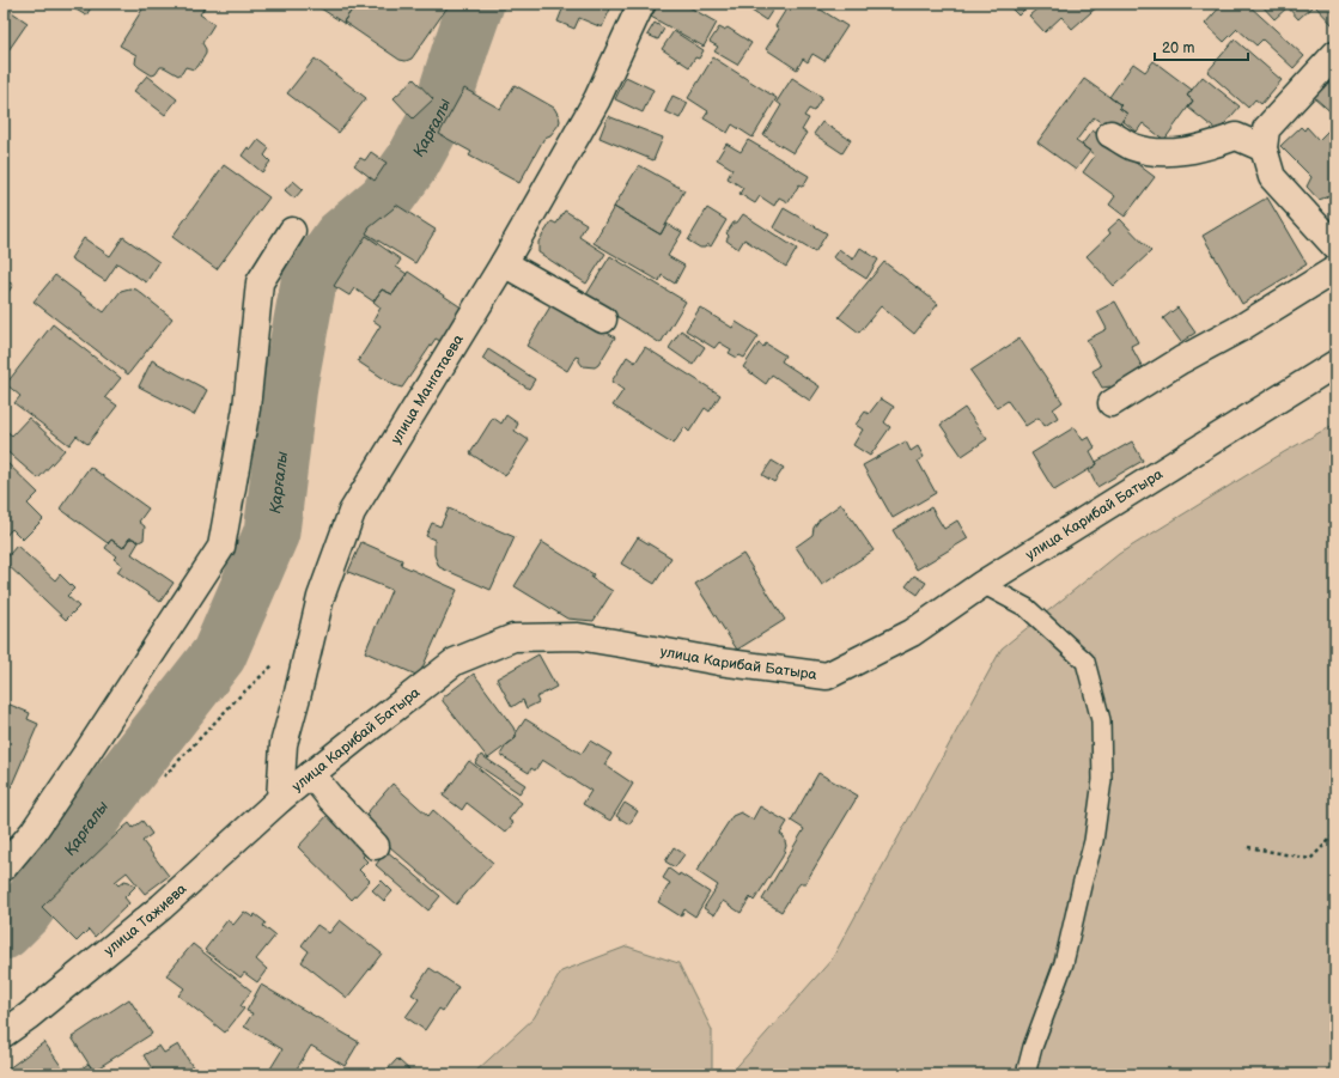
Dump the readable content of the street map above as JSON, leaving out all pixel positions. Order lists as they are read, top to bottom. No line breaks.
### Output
{"streets":{"street":["улица Мангатаева","улица Карибай Батыра","улица Тажиева"]},"crossings":[["улица Мангатаева","улица Карибай Батыра"],["улица Мангатаева","улица Тажиева"],["улица Карибай Батыра","улица Тажиева"]],"water":["Қарғалы"],"scale_bar":"20 m"}
